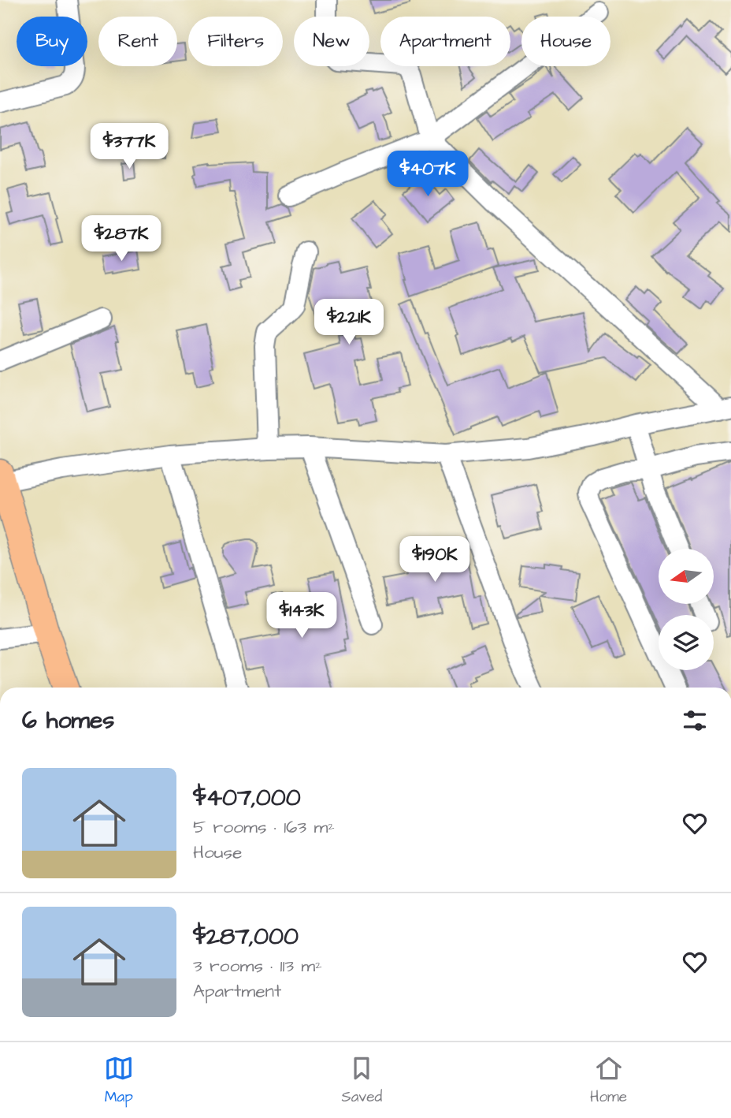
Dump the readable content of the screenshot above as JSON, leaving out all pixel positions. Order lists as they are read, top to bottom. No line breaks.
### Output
{"north":"left","page":{"chip":["Buy","Rent","Filters","New","Apartment","House"],"price":["$377K","$407K","$287K","$221K","$190K","$143K"],"heading":"6 homes","list":[{"name":"$407,000","note":"5 rooms · 163 m² · House"},{"name":"$287,000","note":"3 rooms · 113 m² · Apartment"}],"tabs":["Map","Saved","Home"]}}
